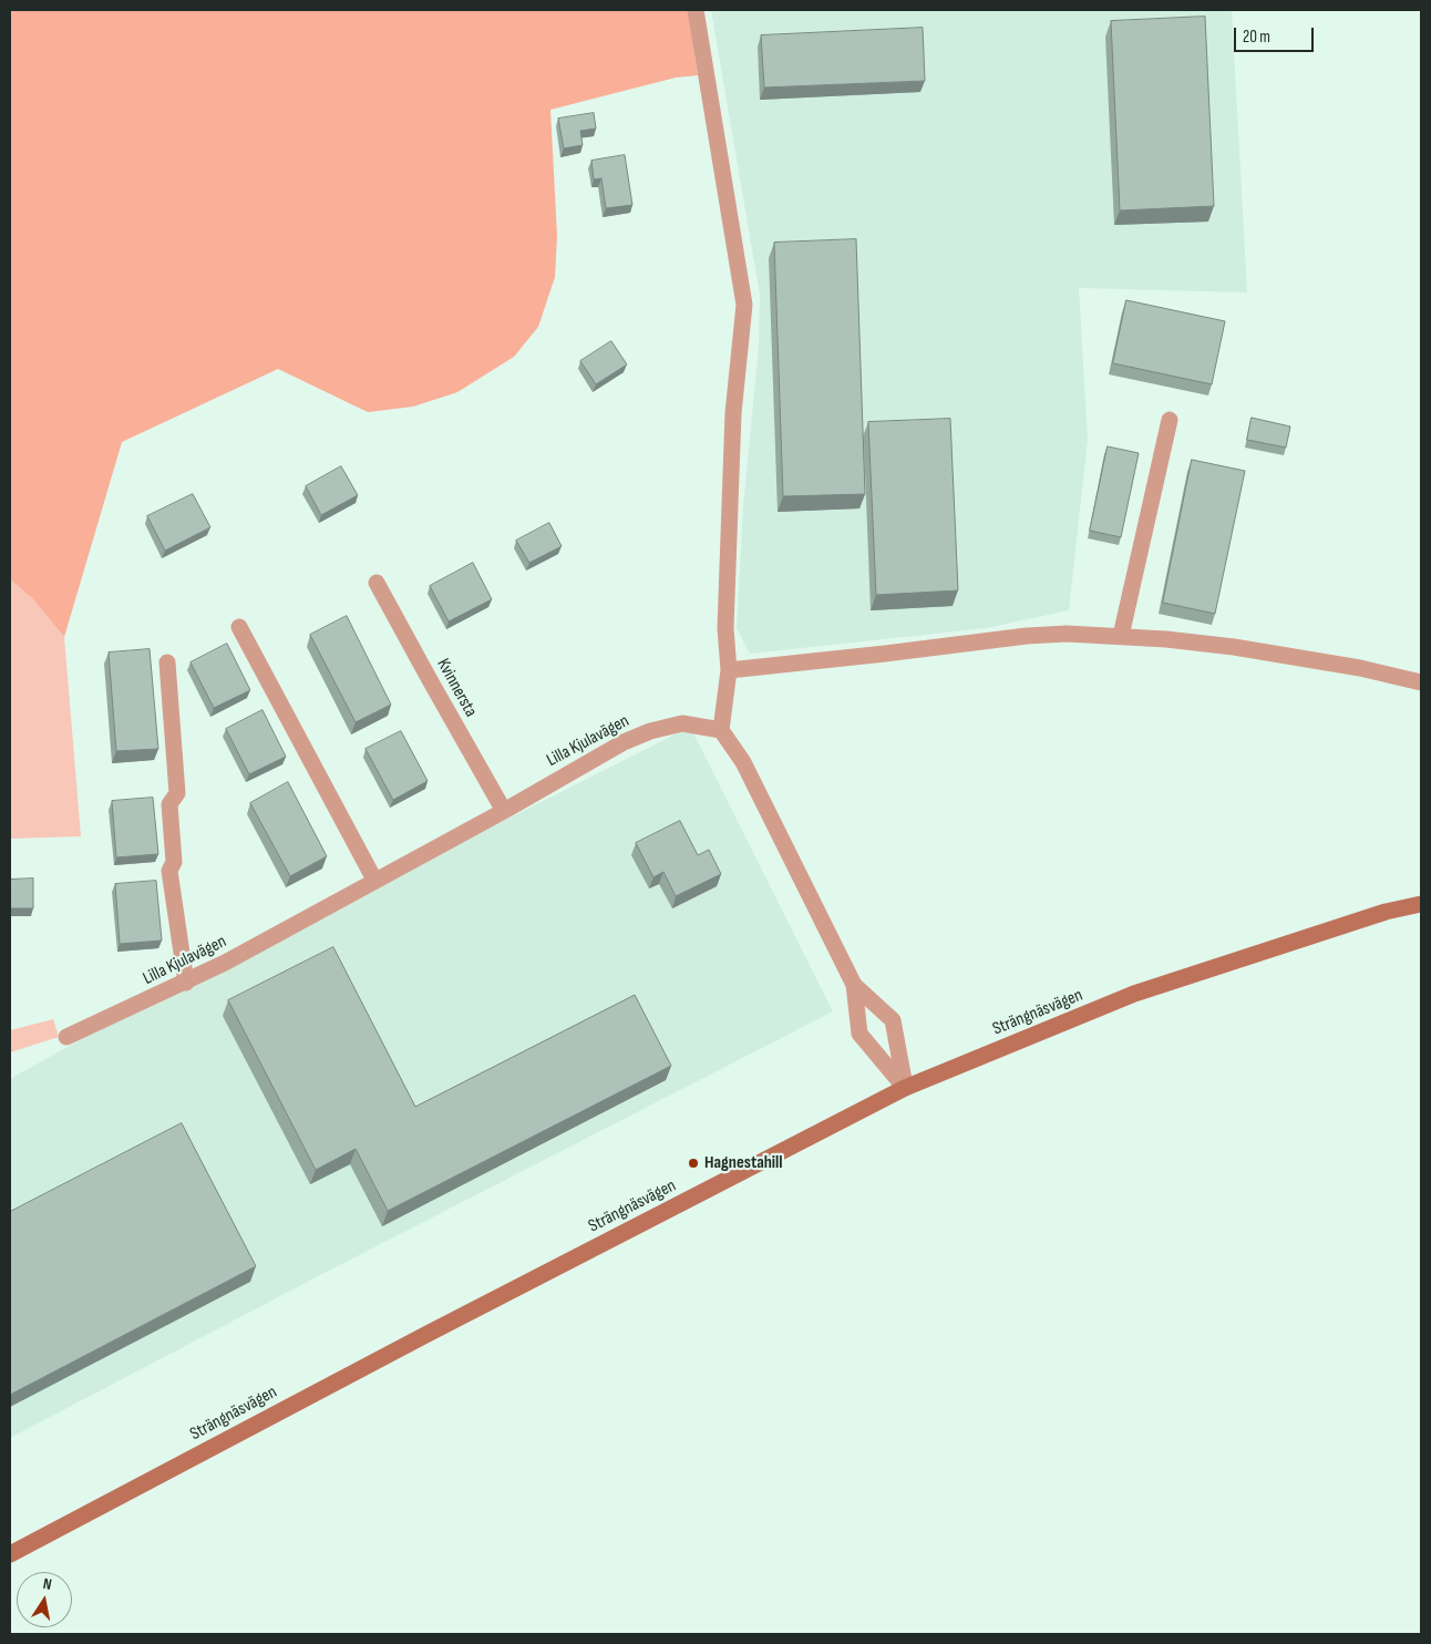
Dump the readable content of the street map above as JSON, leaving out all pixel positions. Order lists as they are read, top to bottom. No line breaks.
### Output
{"streets":{"main road":["Strängnäsvägen"],"street":["Kvinnersta","Lilla Kjulavägen"]},"crossings":[["Kvinnersta","Lilla Kjulavägen"]],"places":["Hagnestahill"],"scale_bar":"20 m","north":"top"}
